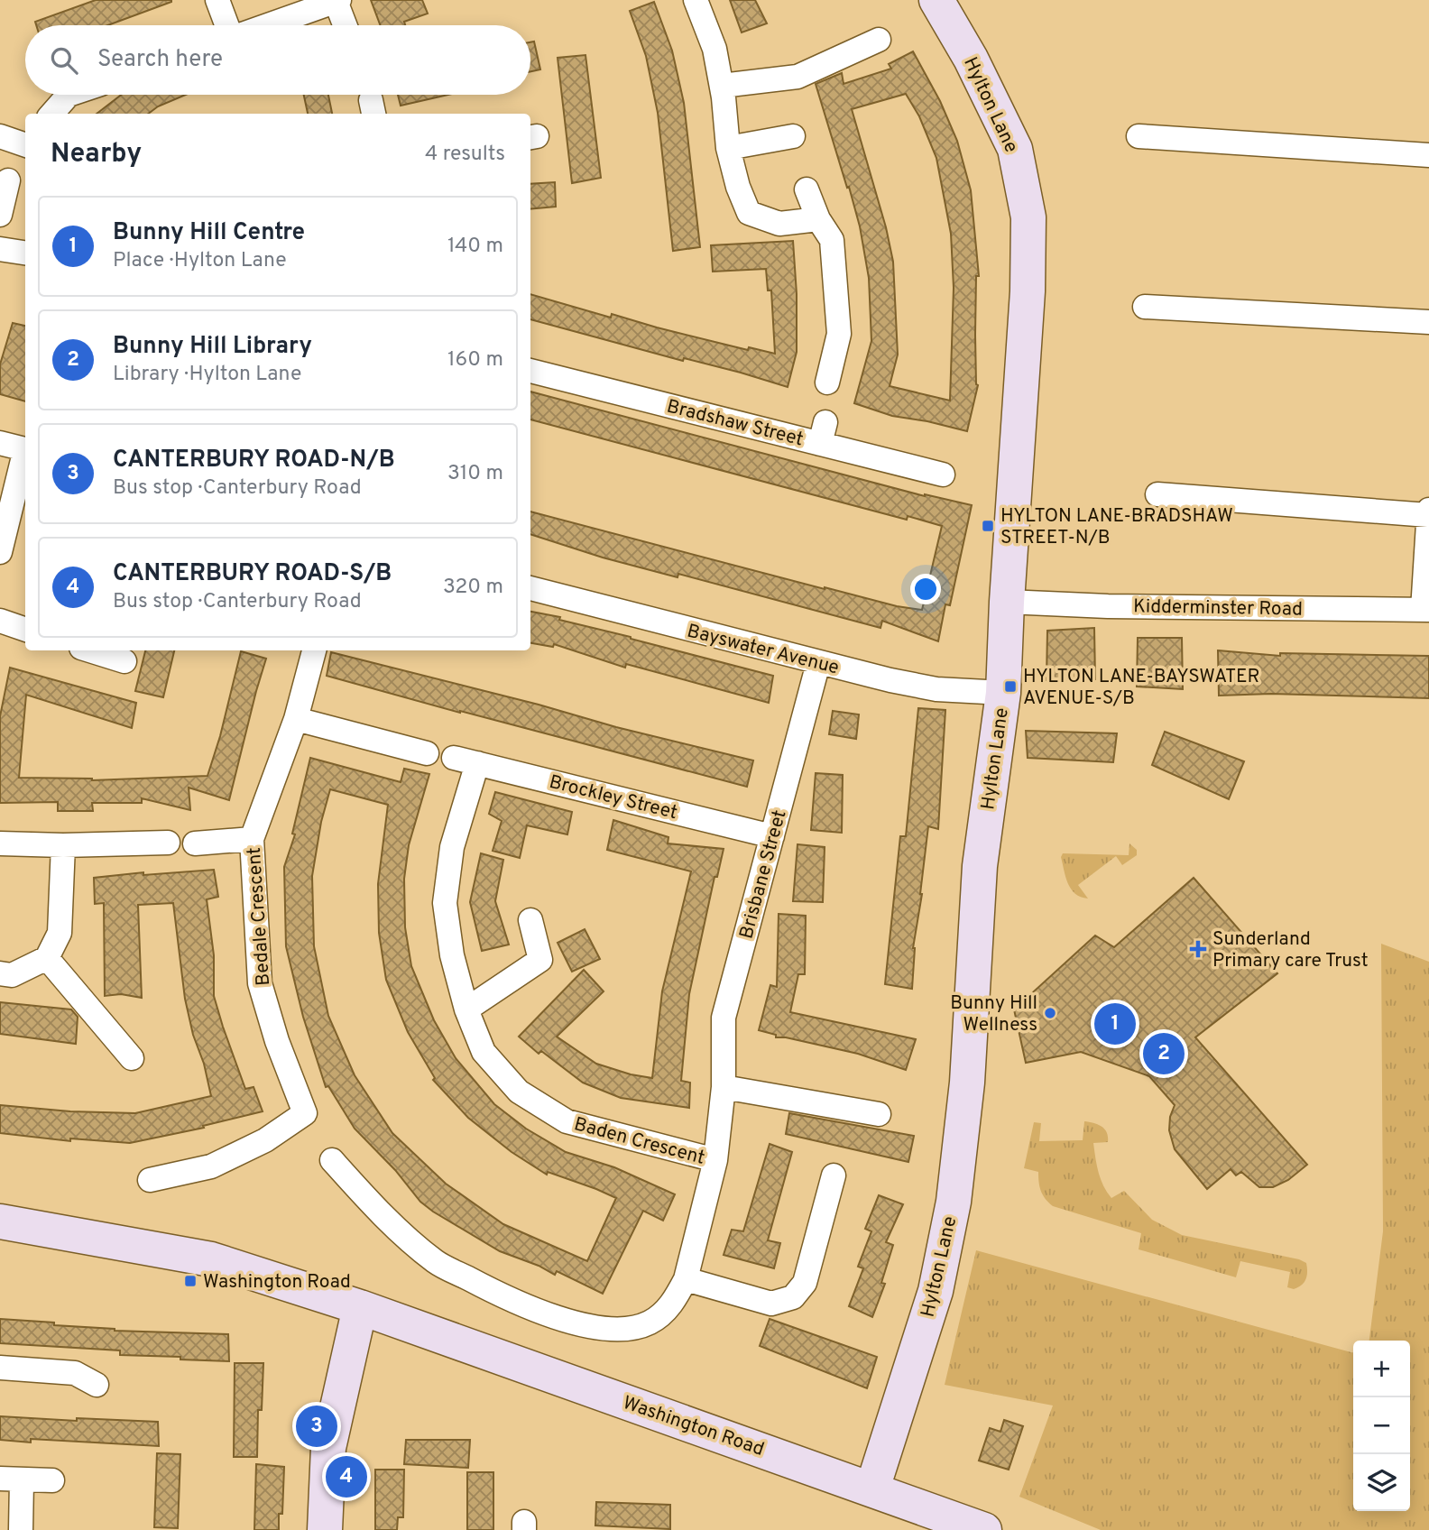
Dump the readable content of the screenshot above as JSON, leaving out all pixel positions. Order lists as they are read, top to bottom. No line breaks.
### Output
{"streets":{"street":["Hylton Lane","Bradshaw Street","Kidderminster Road","Bayswater Avenue","Brockley Street","Brisbane Street","Bedale Crescent","Baden Crescent","Washington Road"]},"crossings":[["Hylton Lane","Kidderminster Road"],["Hylton Lane","Bayswater Avenue"],["Hylton Lane","Washington Road"],["Bayswater Avenue","Brisbane Street"],["Brockley Street","Brisbane Street"],["Brockley Street","Baden Crescent"],["Brisbane Street","Baden Crescent"]],"places":{"transit":["HYLTON LANE-BRADSHAW STREET-N/B","HYLTON LANE-BAYSWATER AVENUE-S/B","Washington Road"],"health":["Sunderland Primary care Trust"],"other":["Bunny Hill Wellness"]},"page":{"search":"Search here","heading":["Nearby","4 results"],"list":[{"mark":"1","name":"Bunny Hill Centre","note":"Place · Hylton Lane","value":"140 m"},{"mark":"2","name":"Bunny Hill Library","note":"Library · Hylton Lane","value":"160 m"},{"mark":"3","name":"CANTERBURY ROAD-N/B","note":"Bus stop · Canterbury Road","value":"310 m"},{"mark":"4","name":"CANTERBURY ROAD-S/B","note":"Bus stop · Canterbury Road","value":"320 m"}],"pins":["1","2","3","4"],"map_buttons":["+","−"]}}
